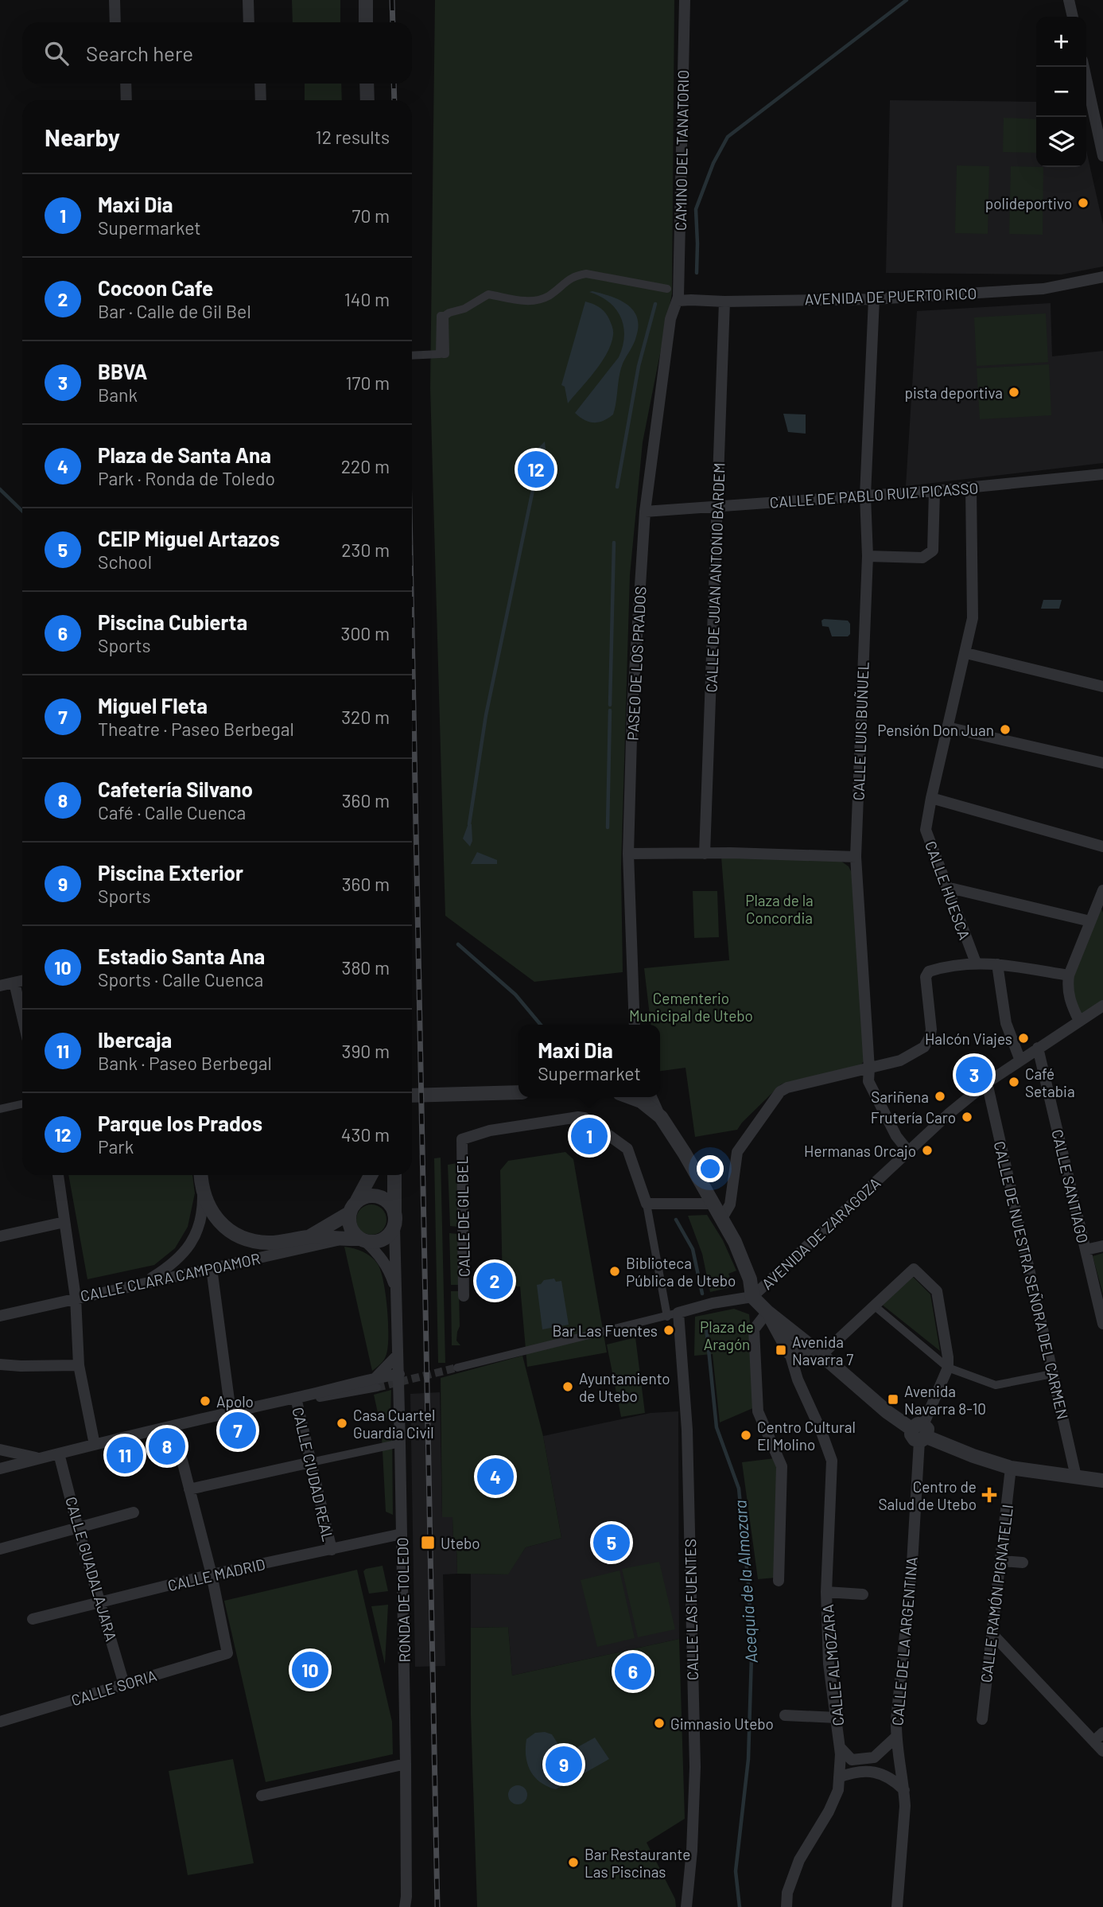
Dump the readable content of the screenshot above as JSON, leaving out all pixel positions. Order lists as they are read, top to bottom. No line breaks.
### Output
{"streets":{"street":["CAMINO DEL TANATORIO","AVENIDA DE PUERTO RICO","CALLE DE PABLO RUIZ PICASSO","CALLE DE JUAN ANTONIO BARDEM","PASEO DE LOS PRADOS","CALLE LUIS BUÑUEL","CALLE HUESCA","CALLE SANTIAGO","CALLE DE GIL BEL","AVENIDA DE ZARAGOZA","CALLE CLARA CAMPOAMOR","CALLE DE NUESTRA SEÑORA DEL CARMEN","CALLE CIUDAD REAL","CALLE GUADALAJARA","CALLE MADRID","CALLE RAMÓN PIGNATELLI","RONDA DE TOLEDO","CALLE LAS FUENTES","CALLE DE LA ARGENTINA","CALLE ALMOZARA","CALLE SORIA"]},"crossings":[["CAMINO DEL TANATORIO","AVENIDA DE PUERTO RICO"],["CAMINO DEL TANATORIO","PASEO DE LOS PRADOS"],["AVENIDA DE PUERTO RICO","CALLE DE JUAN ANTONIO BARDEM"],["AVENIDA DE PUERTO RICO","PASEO DE LOS PRADOS"],["AVENIDA DE PUERTO RICO","CALLE LUIS BUÑUEL"],["CALLE DE PABLO RUIZ PICASSO","CALLE DE JUAN ANTONIO BARDEM"],["CALLE DE PABLO RUIZ PICASSO","PASEO DE LOS PRADOS"],["CALLE DE PABLO RUIZ PICASSO","CALLE LUIS BUÑUEL"],["CALLE DE PABLO RUIZ PICASSO","CALLE HUESCA"],["CALLE LUIS BUÑUEL","AVENIDA DE ZARAGOZA"],["CALLE SANTIAGO","AVENIDA DE ZARAGOZA"],["CALLE DE GIL BEL","AVENIDA DE ZARAGOZA"],["AVENIDA DE ZARAGOZA","CALLE DE NUESTRA SEÑORA DEL CARMEN"],["AVENIDA DE ZARAGOZA","CALLE LAS FUENTES"],["CALLE CIUDAD REAL","CALLE MADRID"],["CALLE GUADALAJARA","CALLE MADRID"],["CALLE GUADALAJARA","CALLE SORIA"],["CALLE MADRID","RONDA DE TOLEDO"],["CALLE MADRID","CALLE SORIA"]],"water":["Acequia de la Almozara"],"parks":["Plaza de la Concordia","Cementerio Municipal de Utebo","Plaza de Aragón"],"places":{"other":["polideportivo","pista deportiva","Pensión Don Juan","Halcón Viajes","Café Setabia","Sariñena","Frutería Caro","Hermanas Orcajo","Biblioteca Pública de Utebo","Bar Las Fuentes","Ayuntamiento de Utebo","Apolo","Casa Cuartel Guardia Civil","Centro Cultural El Molino","Gimnasio Utebo","Bar Restaurante Las Piscinas"],"transit":["Avenida Navarra 7","Avenida Navarra 8-10","Utebo"],"health":["Centro de Salud de Utebo"]},"page":{"map_buttons":["+","−"],"search":"Search here","heading":["Nearby","12 results"],"list":[{"mark":"1","name":"Maxi Dia","note":"Supermarket","value":"70 m"},{"mark":"2","name":"Cocoon Cafe","note":"Bar · Calle de Gil Bel","value":"140 m"},{"mark":"3","name":"BBVA","note":"Bank","value":"170 m"},{"mark":"4","name":"Plaza de Santa Ana","note":"Park · Ronda de Toledo","value":"220 m"},{"mark":"5","name":"CEIP Miguel Artazos","note":"School","value":"230 m"},{"mark":"6","name":"Piscina Cubierta","note":"Sports","value":"300 m"},{"mark":"7","name":"Miguel Fleta","note":"Theatre · Paseo Berbegal","value":"320 m"},{"mark":"8","name":"Cafetería Silvano","note":"Café · Calle Cuenca","value":"360 m"},{"mark":"9","name":"Piscina Exterior","note":"Sports","value":"360 m"},{"mark":"10","name":"Estadio Santa Ana","note":"Sports · Calle Cuenca","value":"380 m"},{"mark":"11","name":"Ibercaja","note":"Bank · Paseo Berbegal","value":"390 m"},{"mark":"12","name":"Parque los Prados","note":"Park","value":"430 m"}],"pins":["12","3","1","2","7","8","11","4","5","10","6","9"],"popup":["Maxi Dia","Supermarket"]}}
